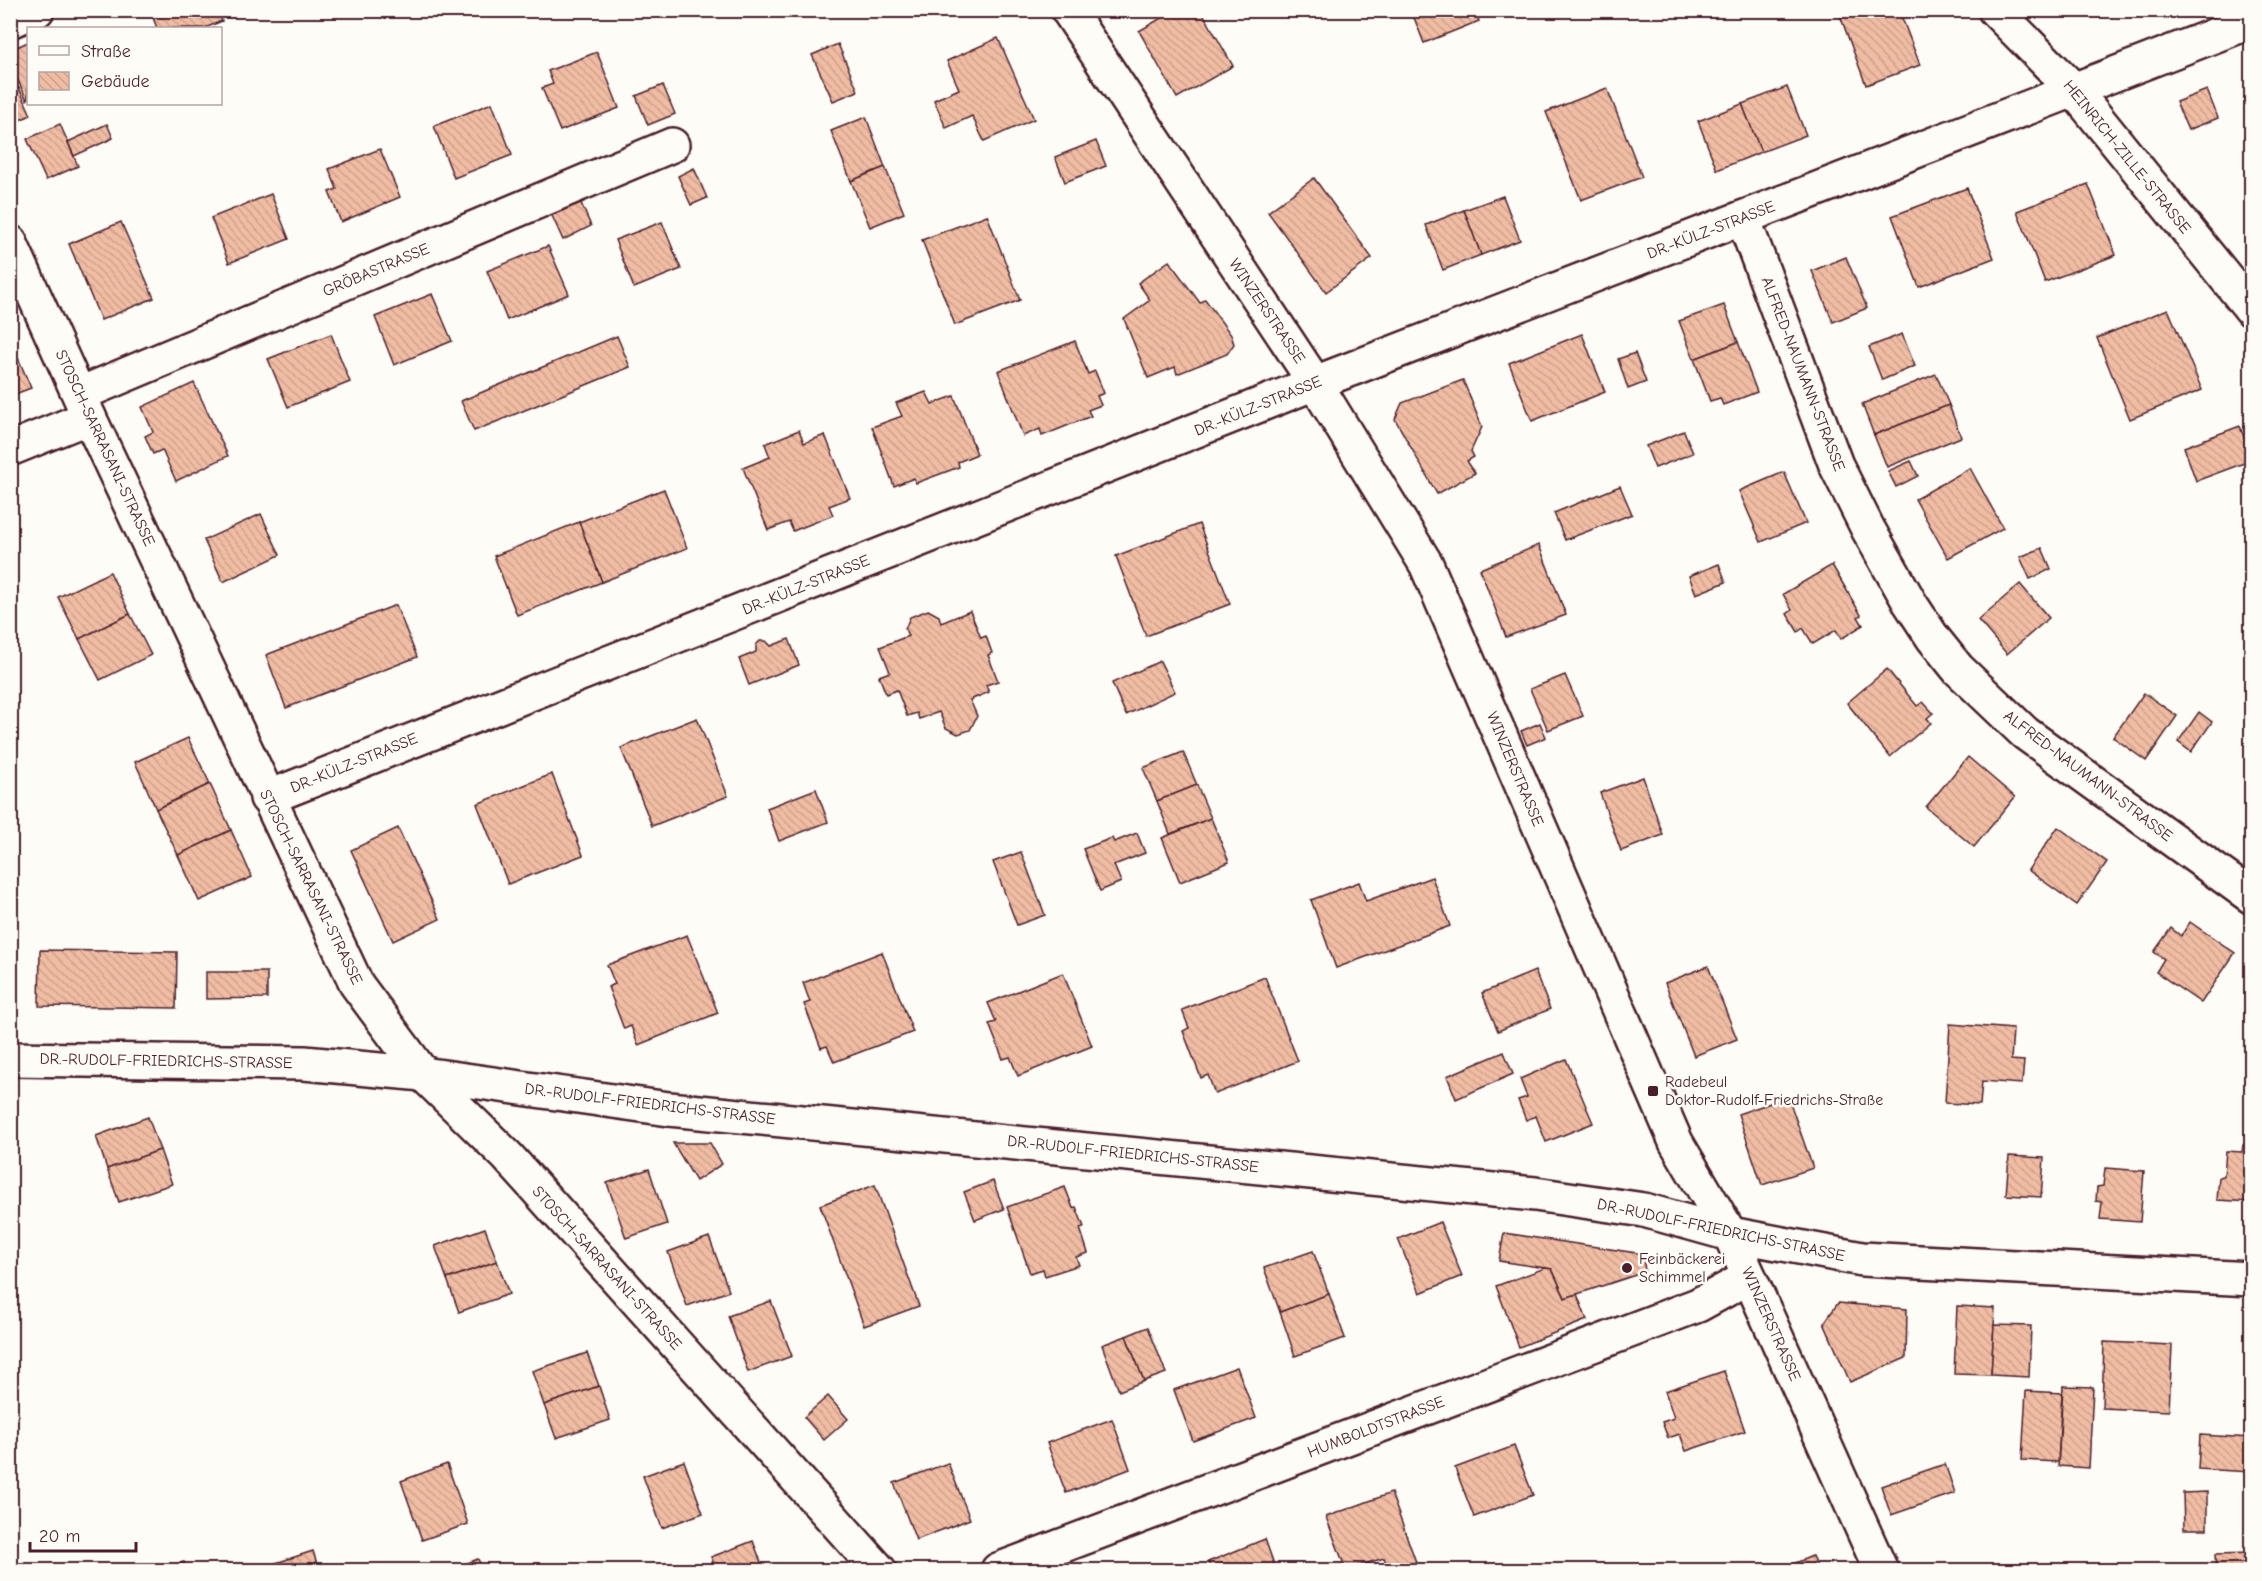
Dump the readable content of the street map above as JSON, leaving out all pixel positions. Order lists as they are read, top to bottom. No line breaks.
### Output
{"streets":{"street":["HEINRICH-ZILLE-STRASSE","DR.-KÜLZ-STRASSE","GRÖBASTRASSE","WINZERSTRASSE","ALFRED-NAUMANN-STRASSE","STOSCH-SARRASANI-STRASSE","DR.-RUDOLF-FRIEDRICHS-STRASSE","HUMBOLDTSTRASSE"]},"crossings":[["HEINRICH-ZILLE-STRASSE","DR.-KÜLZ-STRASSE"],["DR.-KÜLZ-STRASSE","WINZERSTRASSE"],["DR.-KÜLZ-STRASSE","ALFRED-NAUMANN-STRASSE"],["DR.-KÜLZ-STRASSE","STOSCH-SARRASANI-STRASSE"],["GRÖBASTRASSE","STOSCH-SARRASANI-STRASSE"],["WINZERSTRASSE","DR.-RUDOLF-FRIEDRICHS-STRASSE"],["WINZERSTRASSE","HUMBOLDTSTRASSE"],["STOSCH-SARRASANI-STRASSE","DR.-RUDOLF-FRIEDRICHS-STRASSE"]],"places":{"transit":["Radebeul Doktor-Rudolf-Friedrichs-Straße"],"other":["Feinbäckerei Schimmel"]},"legend":["Straße","Gebäude"],"scale_bar":"20 m"}
